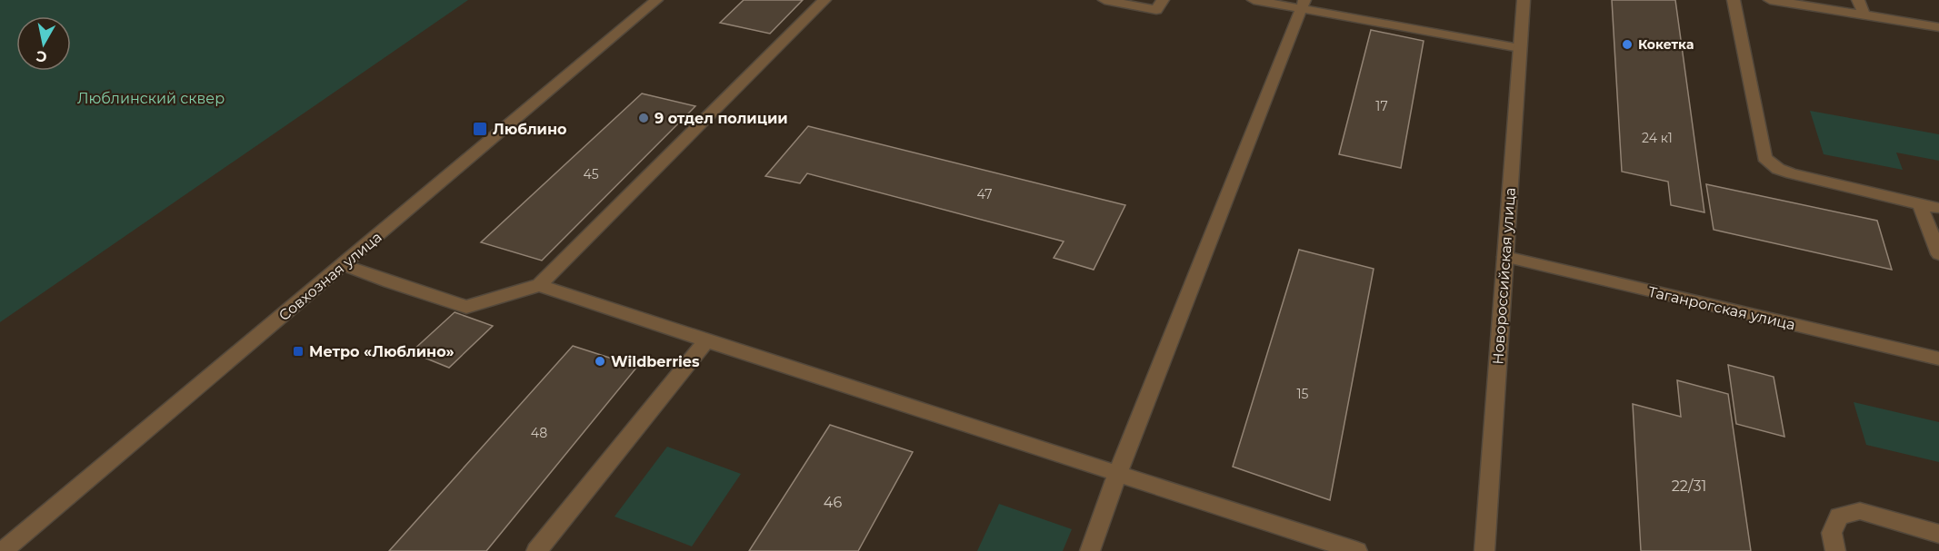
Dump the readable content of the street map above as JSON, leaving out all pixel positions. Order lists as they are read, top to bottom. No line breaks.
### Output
{"streets":{"street":["Совхозная улица","Новороссийская улица","Таганрогская улица"]},"crossings":[["Новороссийская улица","Таганрогская улица"]],"parks":["Люблинский сквер"],"places":{"other":["Кокетка","9 отдел полиции","Wildberries"],"transit":["Люблино","Метро «Люблино»"]},"house_numbers":["17","24 к1","45","47","15","48","22/31","46"],"north":"bottom"}
